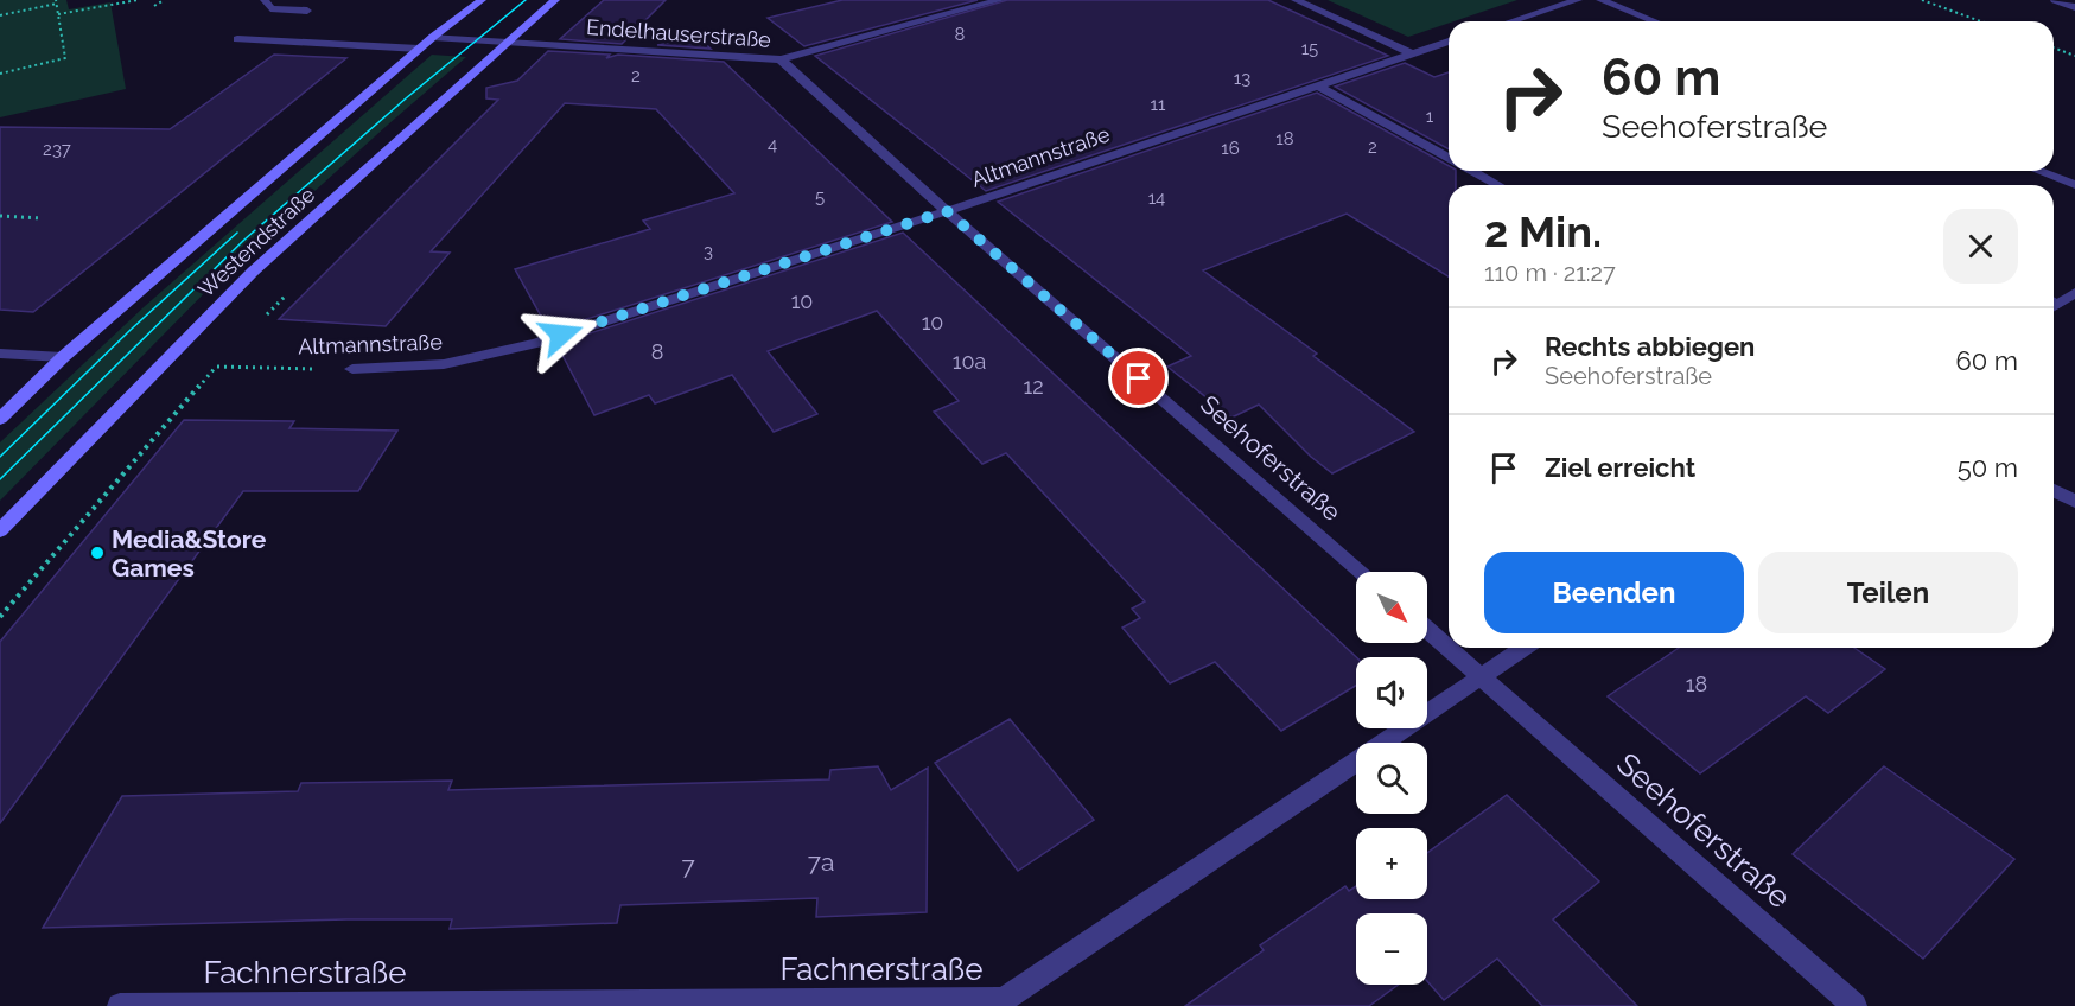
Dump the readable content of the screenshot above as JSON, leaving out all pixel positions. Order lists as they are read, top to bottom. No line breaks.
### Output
{"streets":{"main road":["Westendstraße"],"street":["Endelhauserstraße","Altmannstraße","Seehoferstraße","Fachnerstraße"]},"crossings":[["Endelhauserstraße","Westendstraße"],["Endelhauserstraße","Seehoferstraße"],["Altmannstraße","Seehoferstraße"],["Seehoferstraße","Fachnerstraße"]],"places":["Media&Store Games"],"house_numbers":["8","15","2","13","11","1","18","4","2","16","237","5","14","3","10","10","8","10a","12","18","7a","7"],"north":"bottom right","page":{"turn":["60 m","Seehoferstraße"],"heading":["2 Min.","110 m · 21:27"],"list":[{"name":"Rechts abbiegen","note":"Seehoferstraße","value":"60 m"},{"name":"Ziel erreicht","value":"50 m"}],"buttons":["Beenden","Teilen"],"map_buttons":["+","−"]}}
